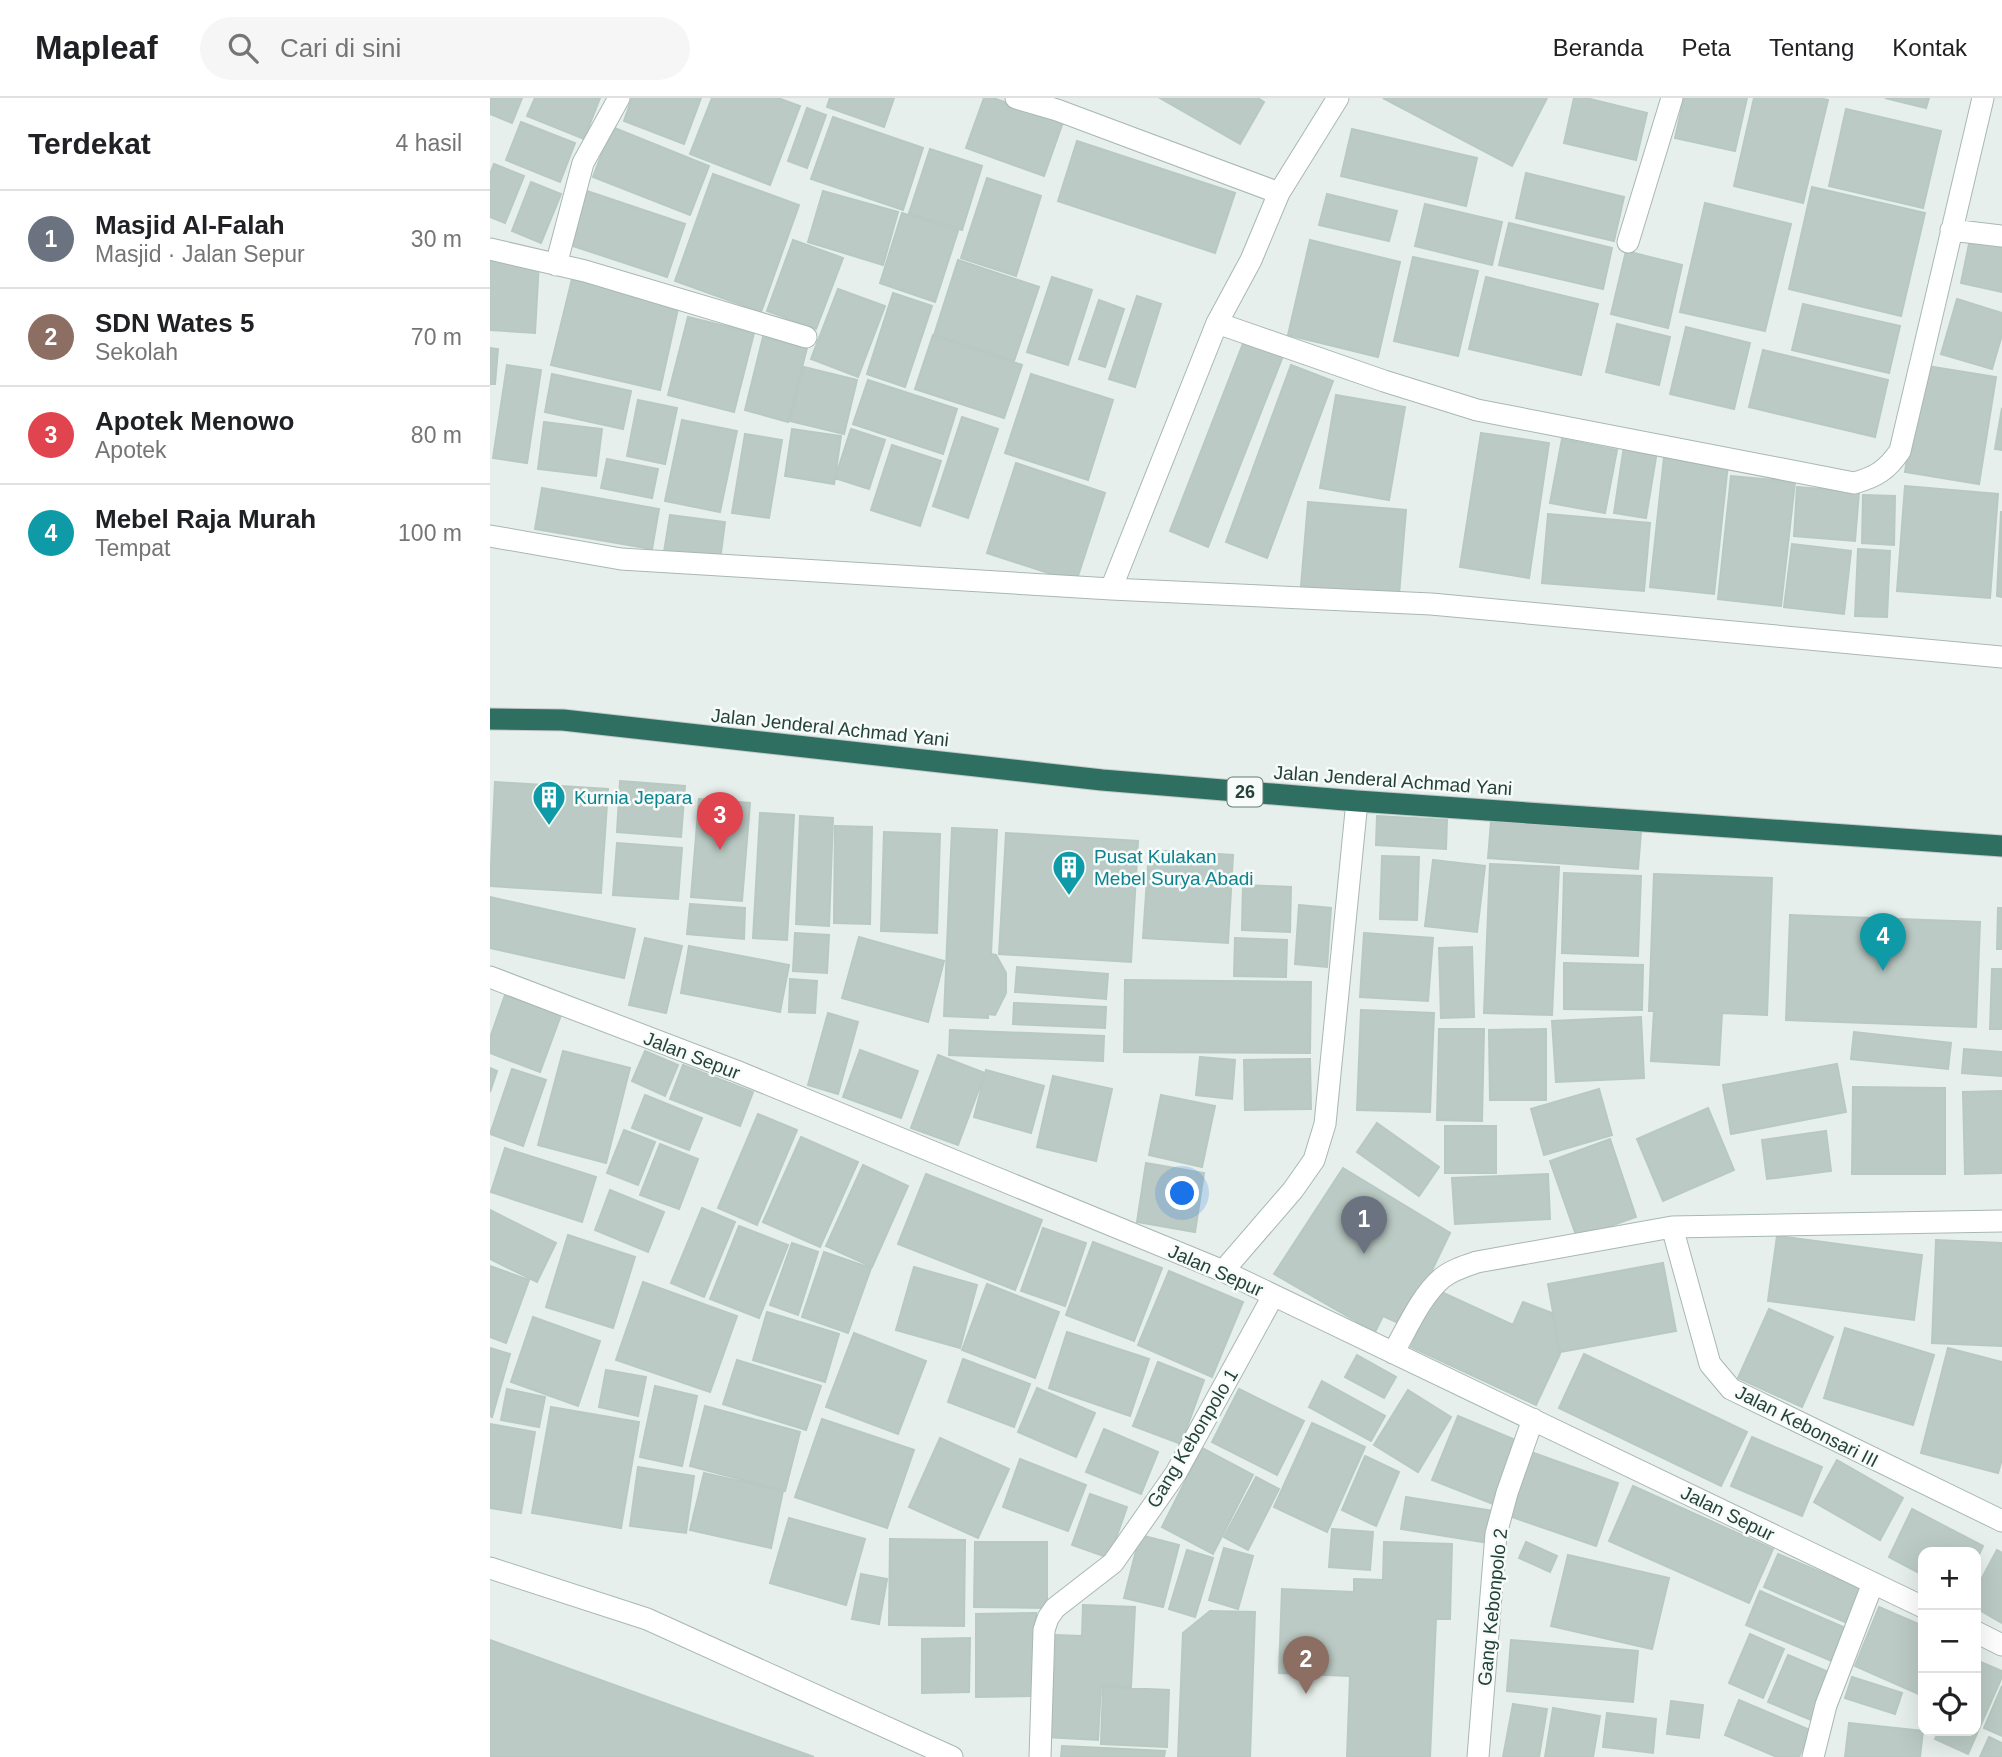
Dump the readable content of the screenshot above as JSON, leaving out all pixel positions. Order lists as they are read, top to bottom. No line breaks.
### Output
{"streets":{"highway":["Jalan Jenderal Achmad Yani","26"],"street":["Jalan Sepur","Jalan Kebonsari III","Gang Kebonpolo 1","Gang Kebonpolo 2"]},"crossings":[["Jalan Sepur","Gang Kebonpolo 1"],["Jalan Sepur","Gang Kebonpolo 2"]],"places":{"building":["Kurnia Jepara","Pusat Kulakan Mebel Surya Abadi"]},"page":{"header":"Mapleaf","search":"Cari di sini","nav":["Beranda","Peta","Tentang","Kontak"],"heading":["Terdekat","4 hasil"],"list":[{"mark":"1","name":"Masjid Al-Falah","note":"Masjid · Jalan Sepur","value":"30 m"},{"mark":"2","name":"SDN Wates 5","note":"Sekolah","value":"70 m"},{"mark":"3","name":"Apotek Menowo","note":"Apotek","value":"80 m"},{"mark":"4","name":"Mebel Raja Murah","note":"Tempat","value":"100 m"}],"pins":["3","4","1","2"],"map_buttons":["+","−"]}}
